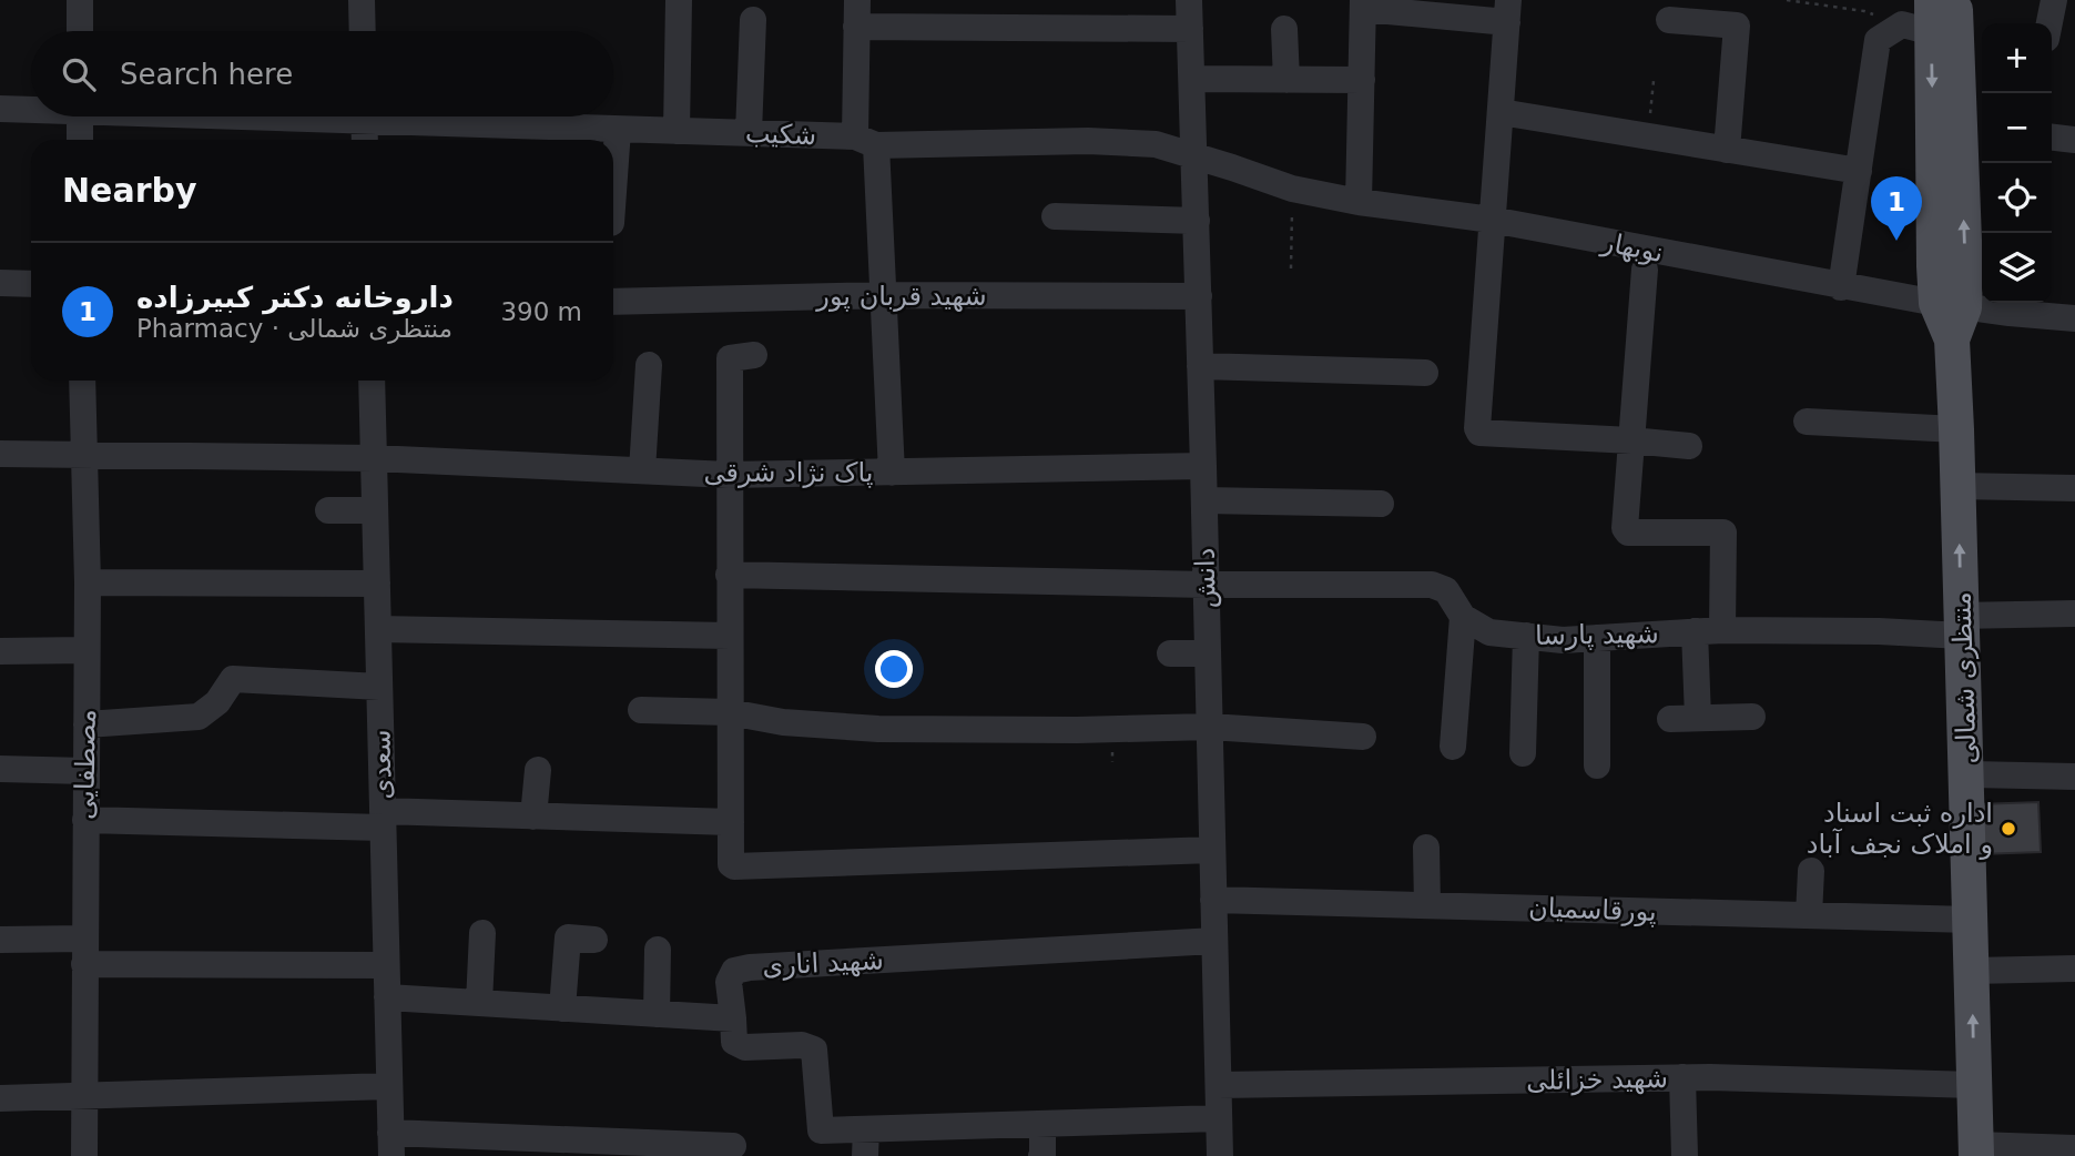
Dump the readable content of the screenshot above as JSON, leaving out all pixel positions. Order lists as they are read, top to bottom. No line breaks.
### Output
{"streets":{"main road":["منتظری شمالی"],"street":["شکیب","نوبهار","شهید قربان پور","پاک نژاد شرقی","دانش","شهید پارسا","مصطفایی","سعدی","پورقاسمیان","شهید اناری","شهید خزائلی"]},"crossings":[["شکیب","نوبهار"],["شکیب","دانش"],["نوبهار","دانش"],["نوبهار","منتظری شمالی"],["شهید قربان پور","دانش"],["پاک نژاد شرقی","دانش"],["پاک نژاد شرقی","مصطفایی"],["پاک نژاد شرقی","سعدی"],["دانش","شهید پارسا"],["دانش","پورقاسمیان"],["دانش","شهید اناری"],["دانش","شهید خزائلی"],["شهید پارسا","منتظری شمالی"],["منتظری شمالی","پورقاسمیان"],["منتظری شمالی","شهید خزائلی"]],"places":["اداره ثبت اسناد و املاک نجف آباد"],"page":{"map_buttons":["+","−"],"search":"Search here","heading":"Nearby","pins":"1","list":[{"mark":"1","name":"داروخانه دکتر کبیرزاده","note":"Pharmacy · منتظری شمالی","value":"390 m"}]}}
